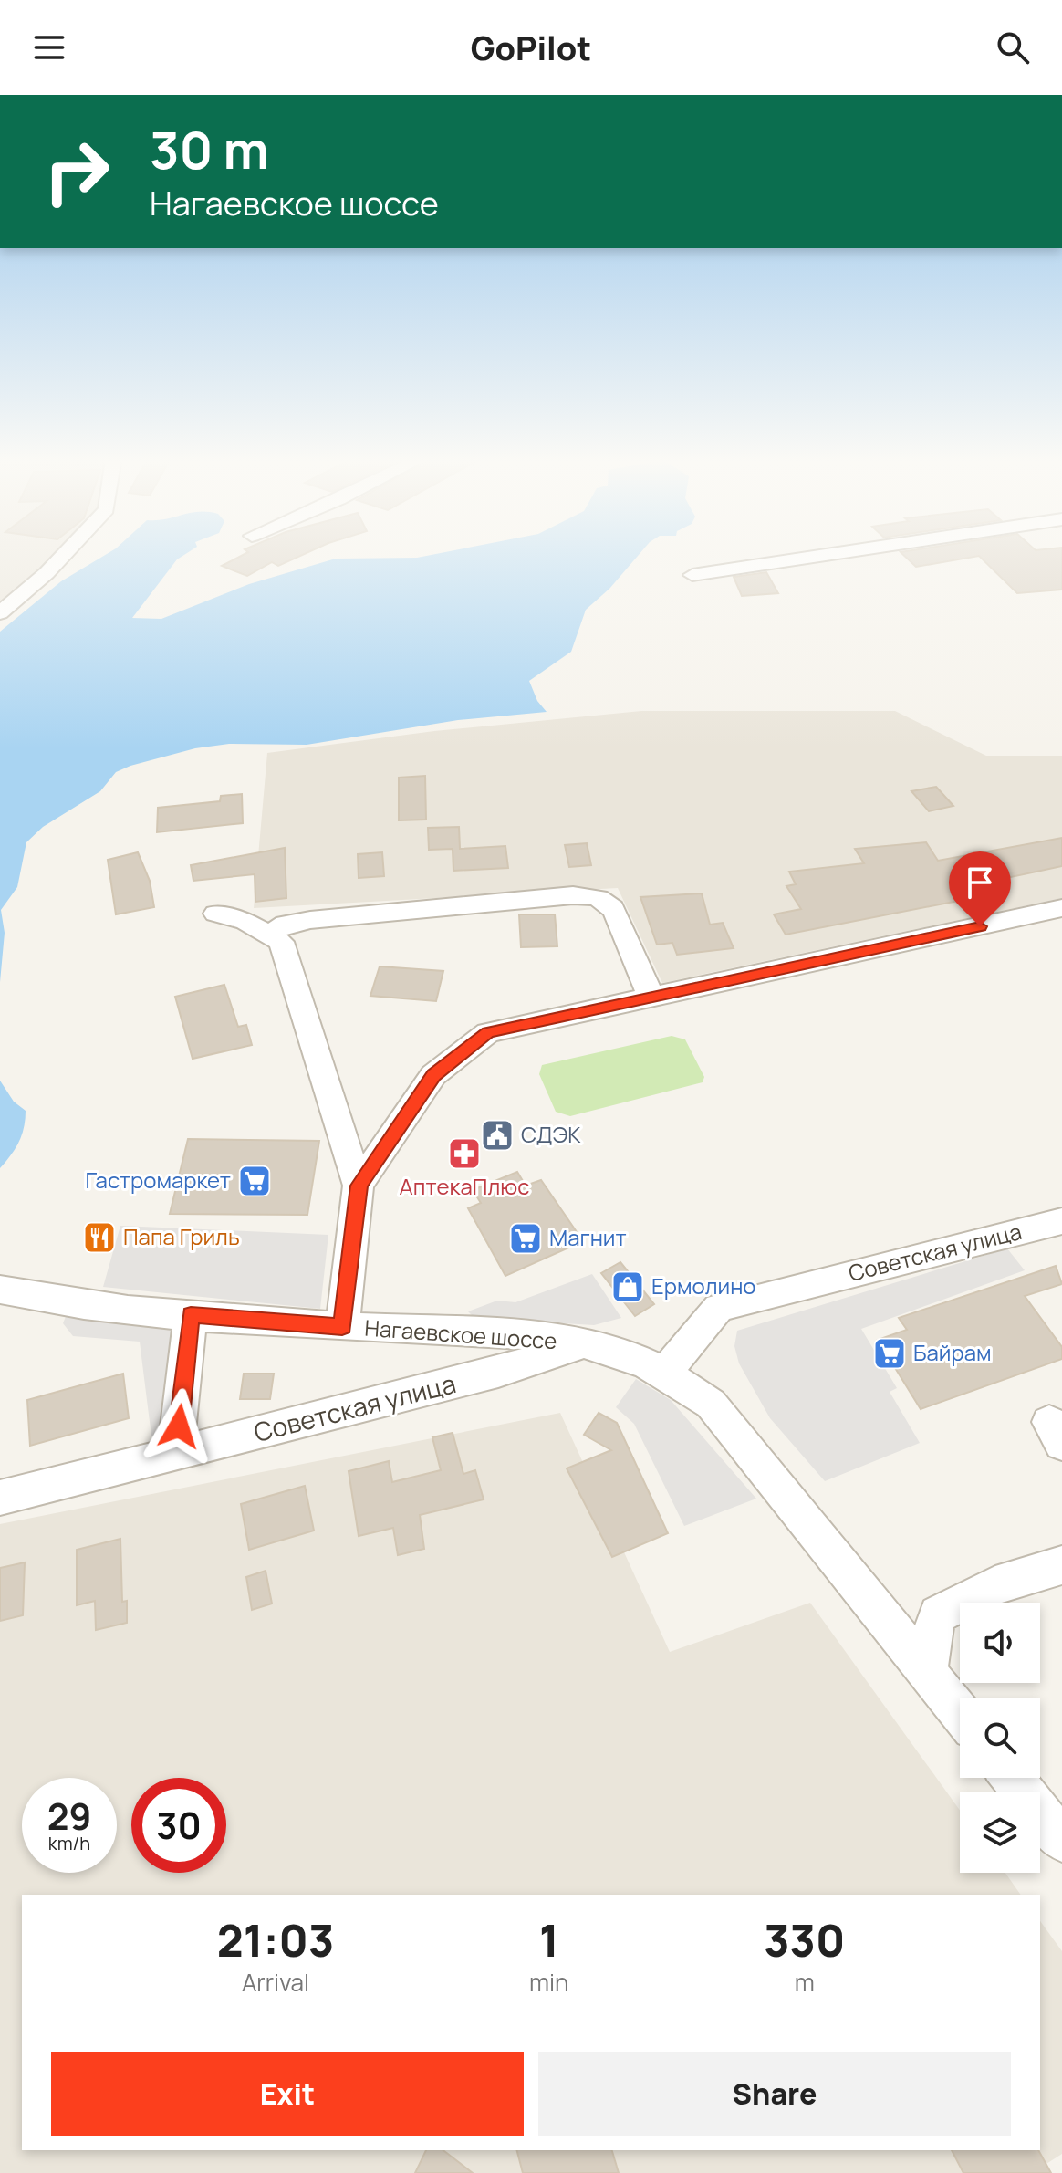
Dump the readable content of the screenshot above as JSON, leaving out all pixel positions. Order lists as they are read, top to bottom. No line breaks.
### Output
{"streets":{"street":["Советская улица","Нагаевское шоссе"]},"crossings":[["Советская улица","Нагаевское шоссе"]],"places":{"public building":["СДЭК"],"pharmacy":["АптекаПлюс"],"supermarket":["Гастромаркет","Магнит","Байрам"],"restaurant":["Папа Гриль"],"shop":["Ермолино"]},"page":{"header":"GoPilot","turn":["30 m","Нагаевское шоссе"],"speed":"29 km/h","limit":"30","eta":["21:03","Arrival","1","min","330","m"],"buttons":["Exit","Share"]}}
